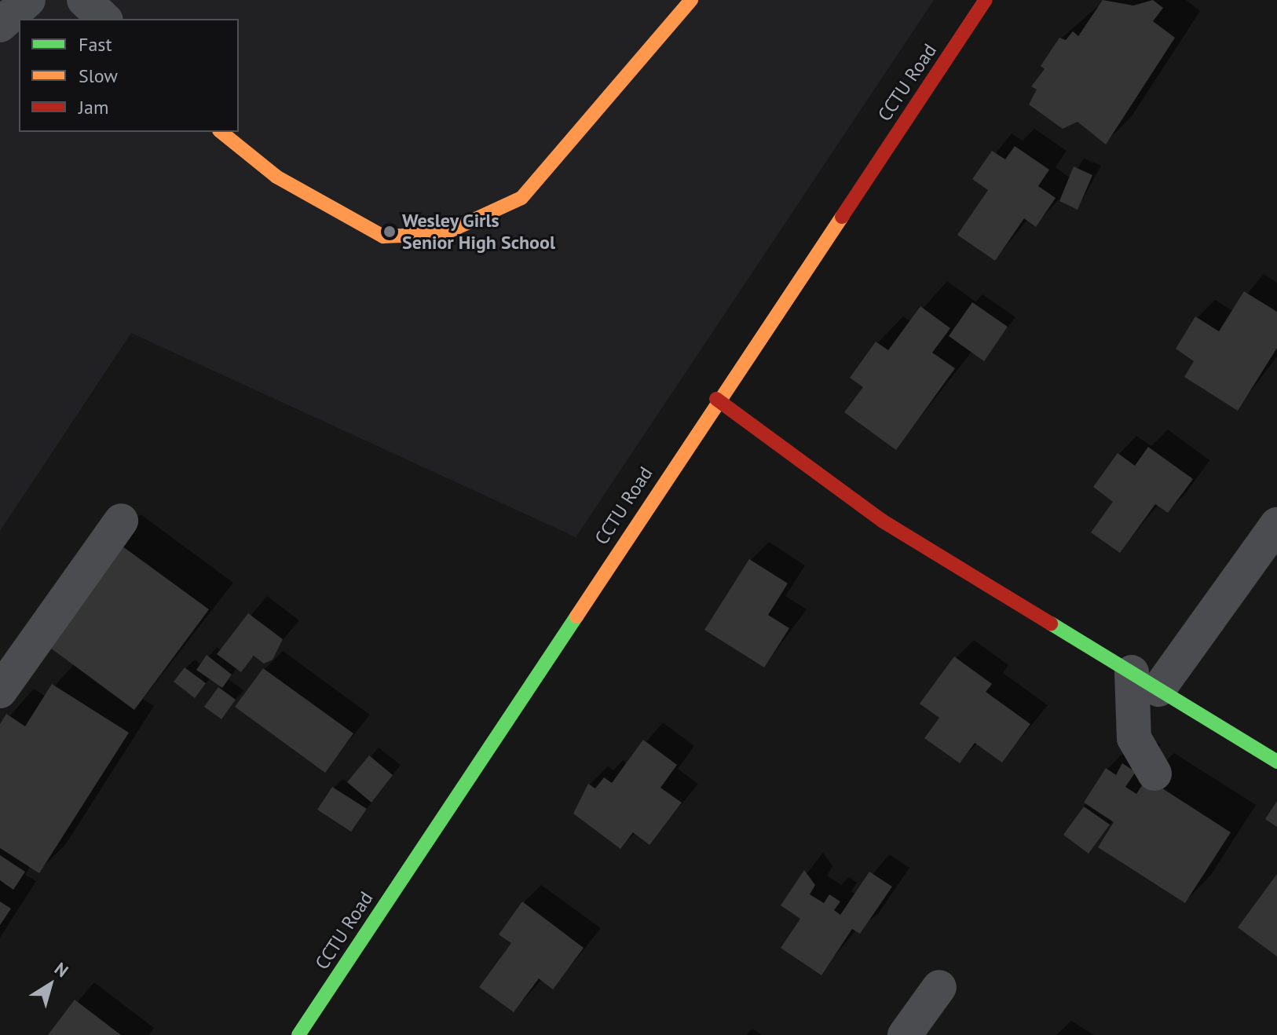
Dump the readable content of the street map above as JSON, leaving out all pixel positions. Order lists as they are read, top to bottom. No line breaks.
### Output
{"streets":{"street":["CCTU Road"]},"places":["Wesley Girls Senior High School"],"legend":["Fast","Slow","Jam"],"north":"top right"}
